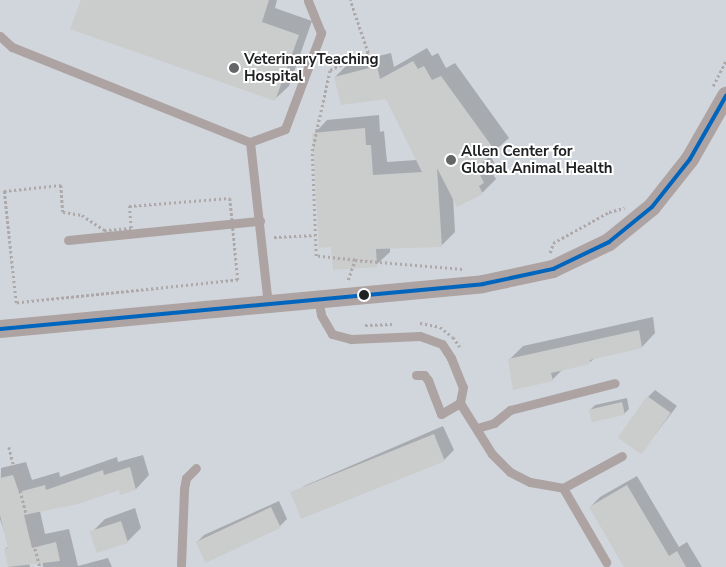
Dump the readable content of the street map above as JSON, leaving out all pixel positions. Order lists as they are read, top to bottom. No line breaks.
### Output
{"places":["VeterinaryTeaching Hospital","Allen Center for Global Animal Health"]}
